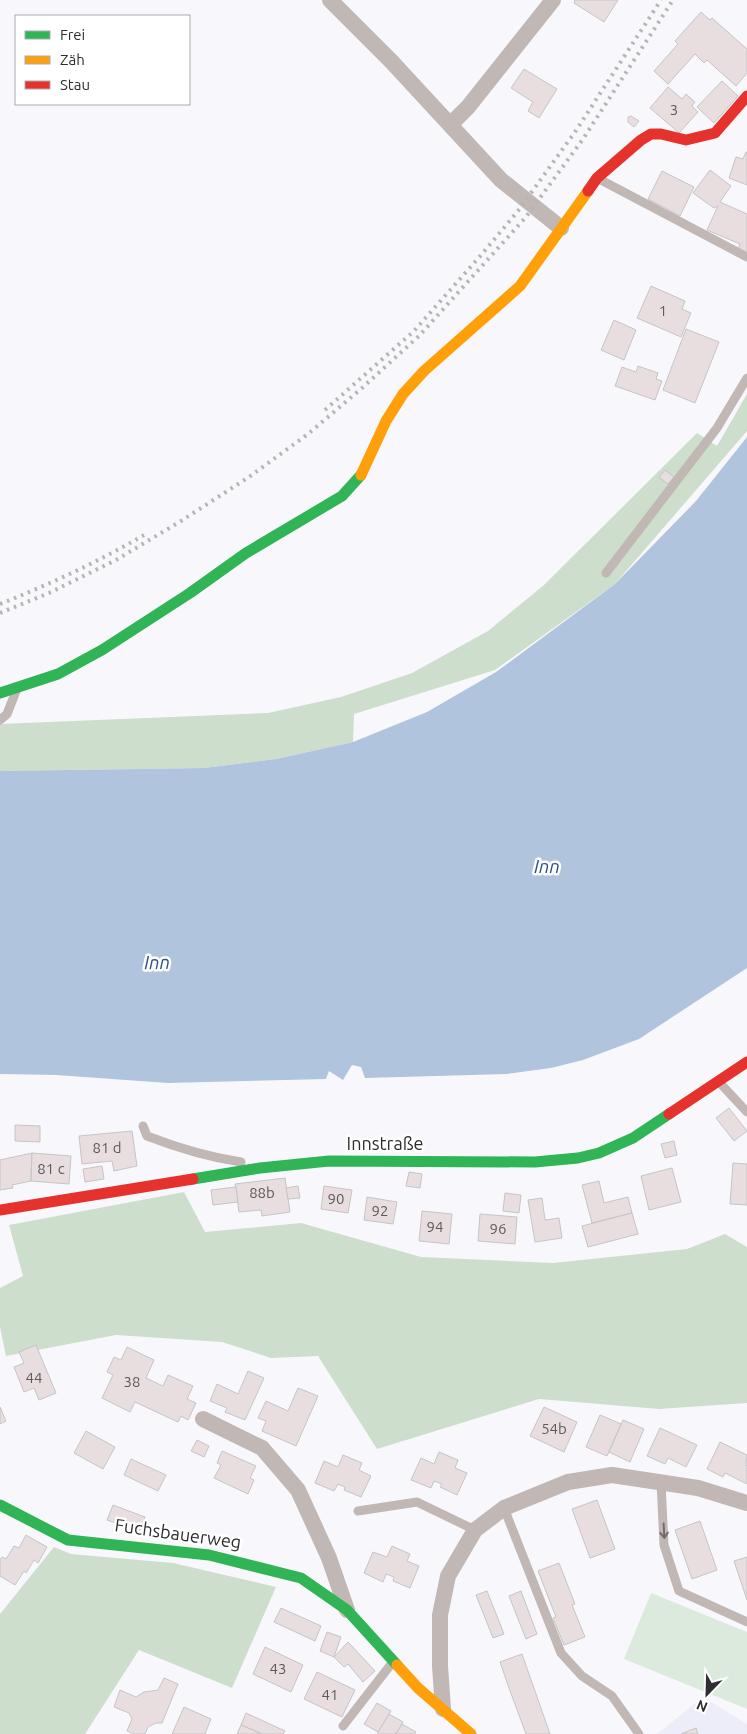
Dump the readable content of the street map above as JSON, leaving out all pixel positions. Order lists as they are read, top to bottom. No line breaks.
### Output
{"streets":{"street":["Innstraße","Fuchsbauerweg"]},"water":["Inn"],"house_numbers":["3","1","81 d","81 c","88b","90","92","94","96","44","38","54b","43","41"],"legend":["Frei","Zäh","Stau"],"north":"bottom left"}
